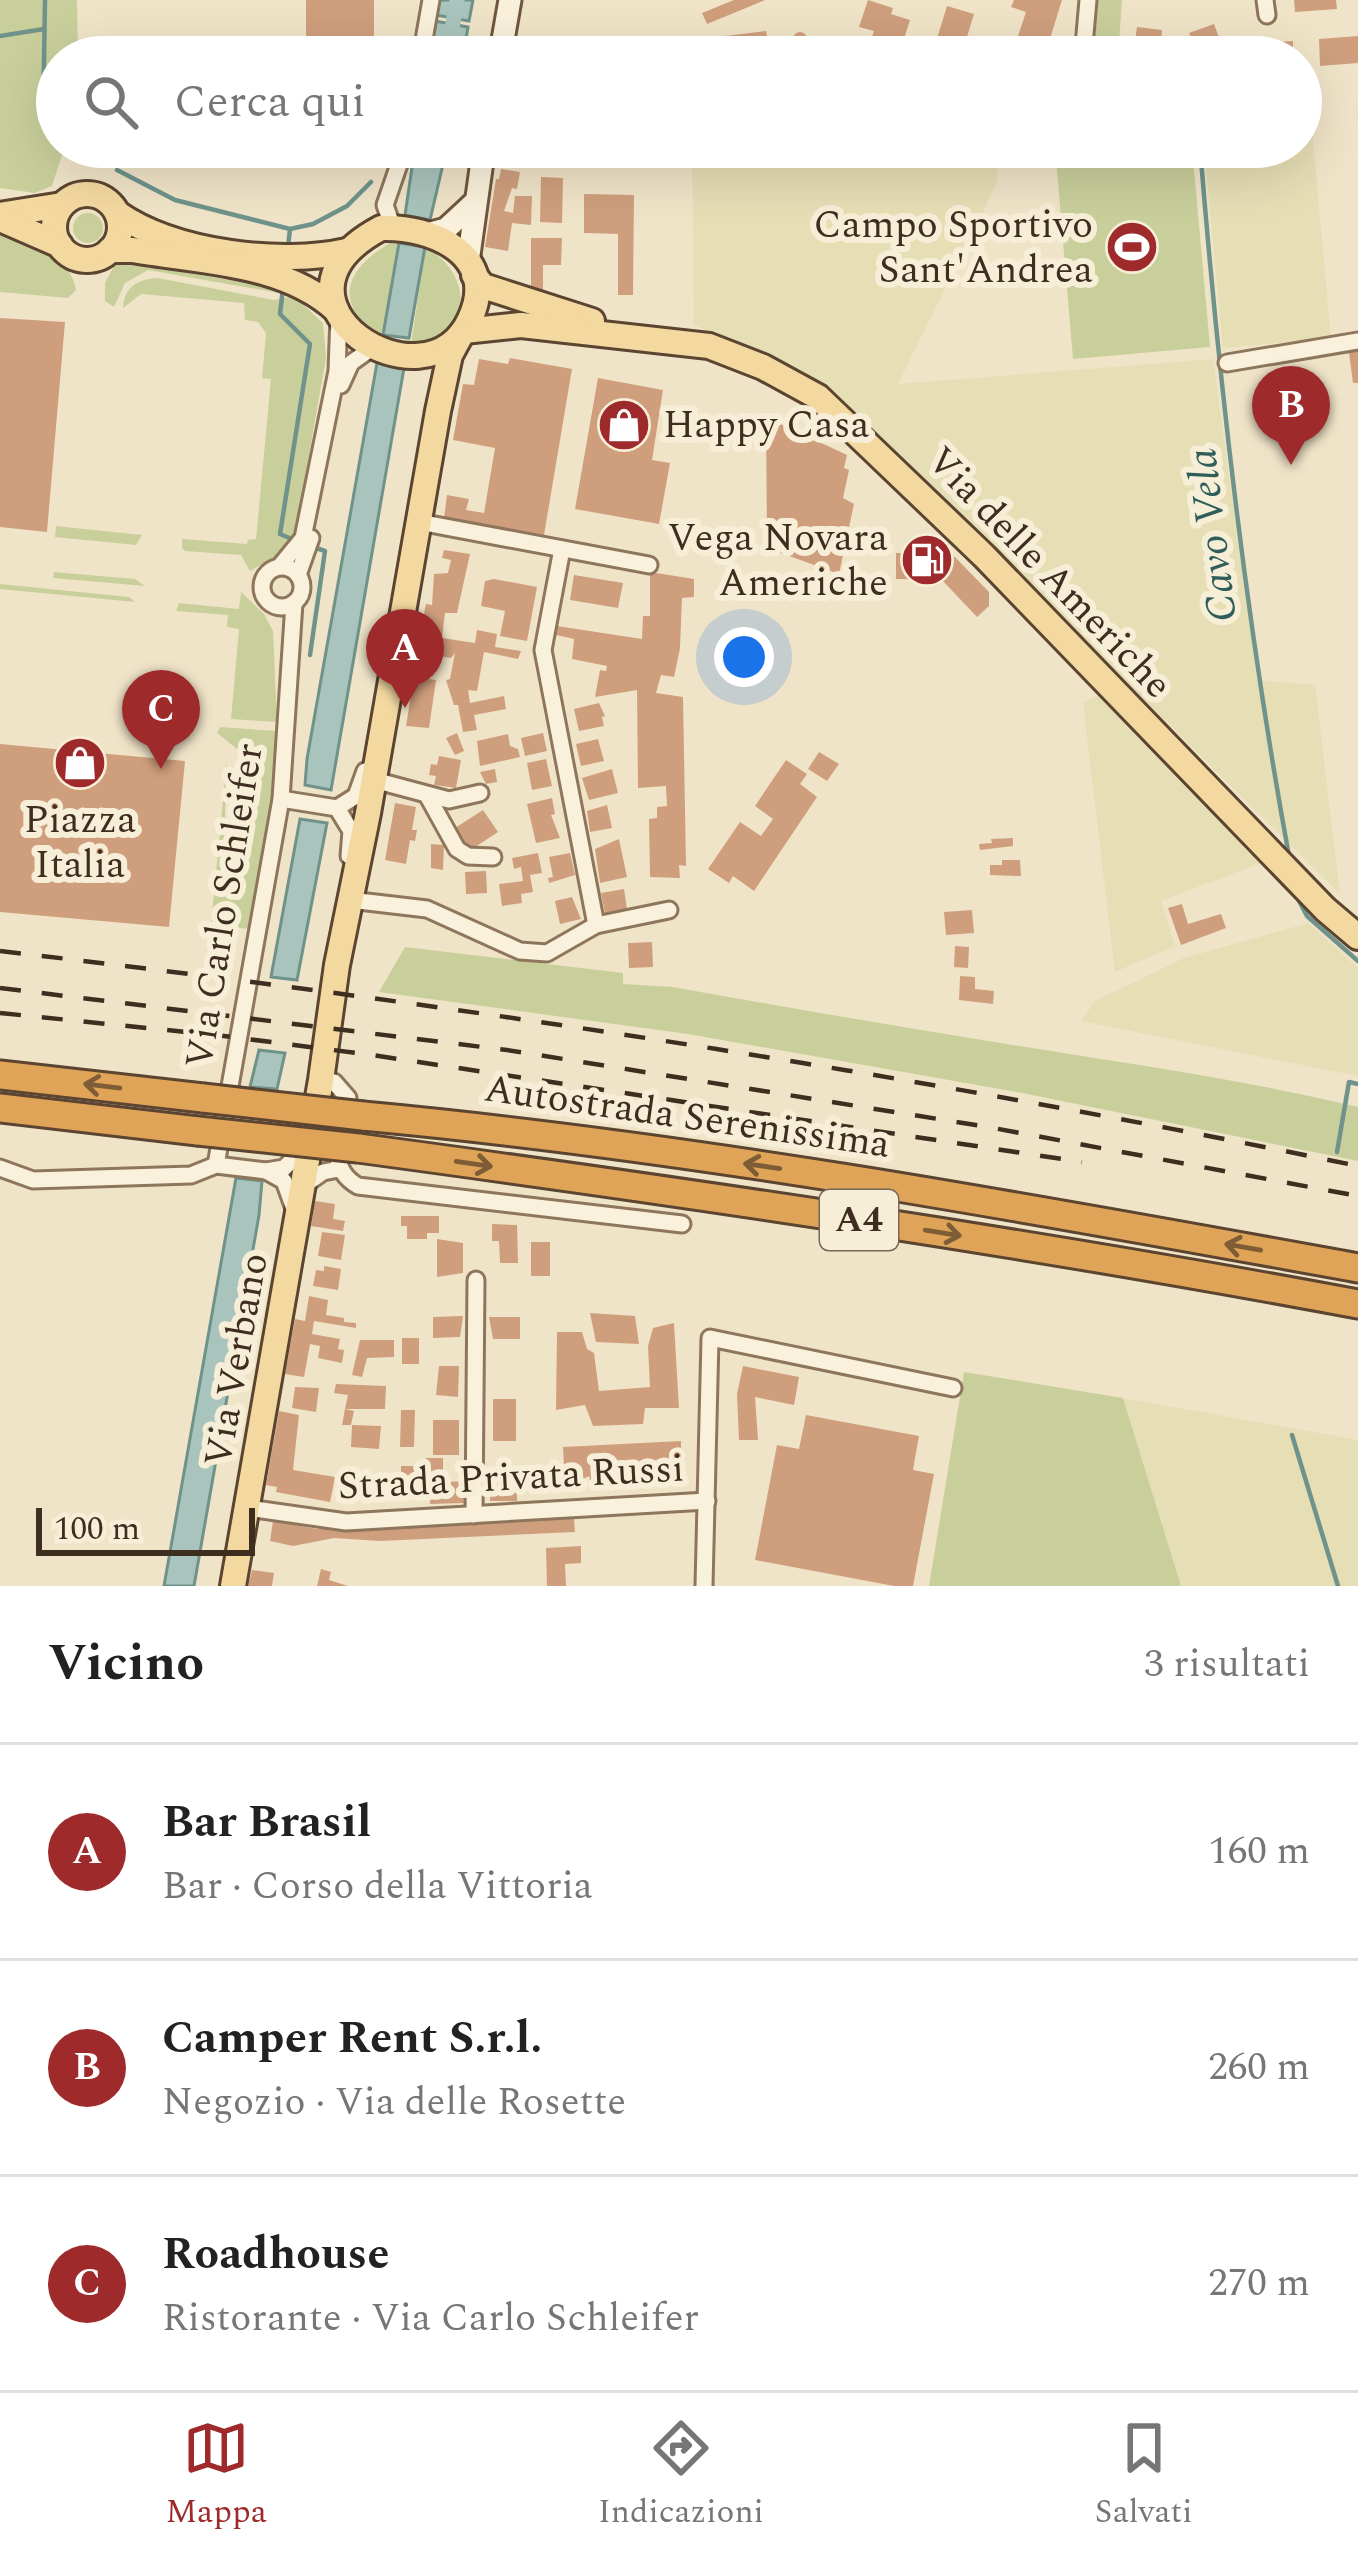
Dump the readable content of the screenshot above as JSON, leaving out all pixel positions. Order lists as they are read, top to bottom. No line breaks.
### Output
{"streets":{"highway":["Autostrada Serenissima","A4"],"main road":["Via delle Americhe","Via Verbano"],"street":["Via Carlo Schleifer","Strada Privata Russi"]},"crossings":[["Via delle Americhe","Via Verbano"],["Via Verbano","Strada Privata Russi"]],"water":["Cavo Vela"],"places":{"sports":["Campo Sportivo Sant'Andrea"],"shop":["Happy Casa","Piazza Italia"],"fuel station":["Vega Novara Americhe"]},"scale_bar":"100 m","page":{"search":"Cerca qui","pins":["B","A","C"],"scale":"100 m","heading":["Vicino","3 risultati"],"list":[{"mark":"A","name":"Bar Brasil","note":"Bar · Corso della Vittoria","value":"160 m"},{"mark":"B","name":"Camper Rent S.r.l.","note":"Negozio · Via delle Rosette","value":"260 m"},{"mark":"C","name":"Roadhouse","note":"Ristorante · Via Carlo Schleifer","value":"270 m"}],"nav":["Mappa","Indicazioni","Salvati"]}}
